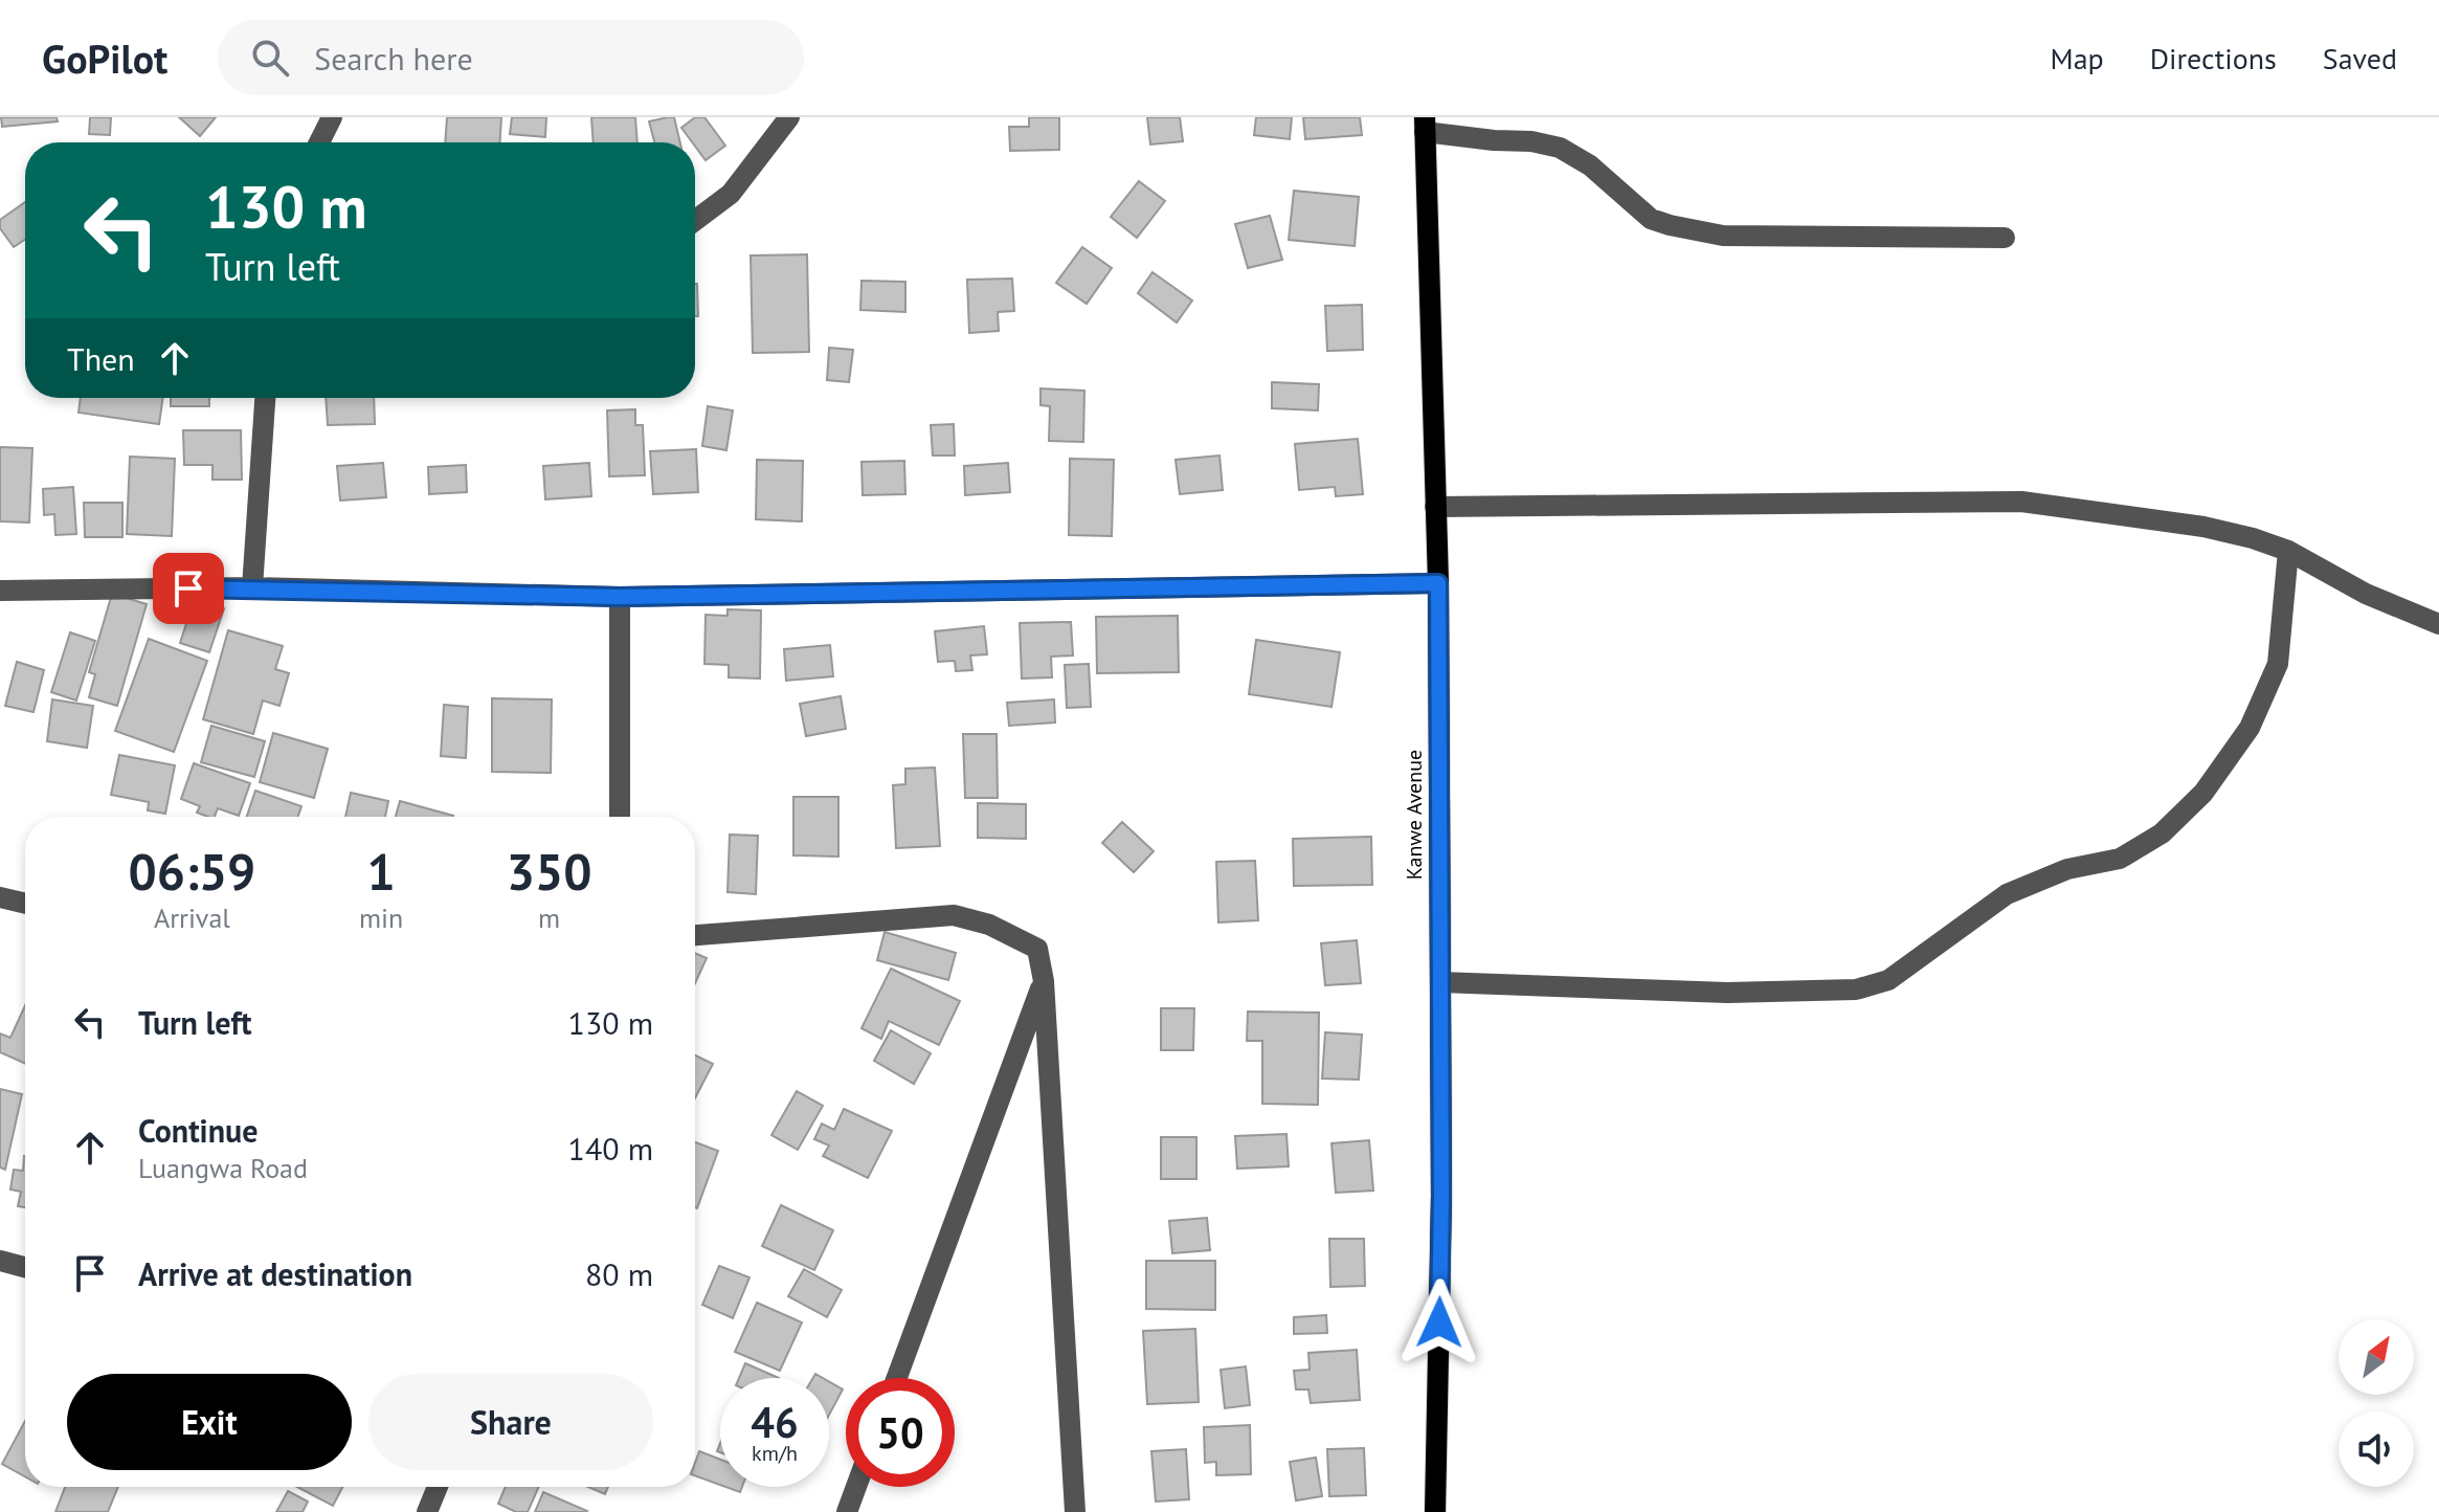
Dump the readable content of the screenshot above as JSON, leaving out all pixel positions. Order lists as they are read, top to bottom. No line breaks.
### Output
{"streets":{"main road":["Kanwe Avenue"]},"north":"top right","page":{"header":"GoPilot","search":"Search here","nav":["Map","Directions","Saved"],"turn":["130 m","Turn left"],"then":"Then","eta":["06:59","Arrival","1","min","350","m"],"list":[{"name":"Turn left","value":"130 m"},{"name":"Continue","note":"Luangwa Road","value":"140 m"},{"name":"Arrive at destination","value":"80 m"}],"buttons":["Exit","Share"],"speed":"46 km/h","limit":"50"}}
